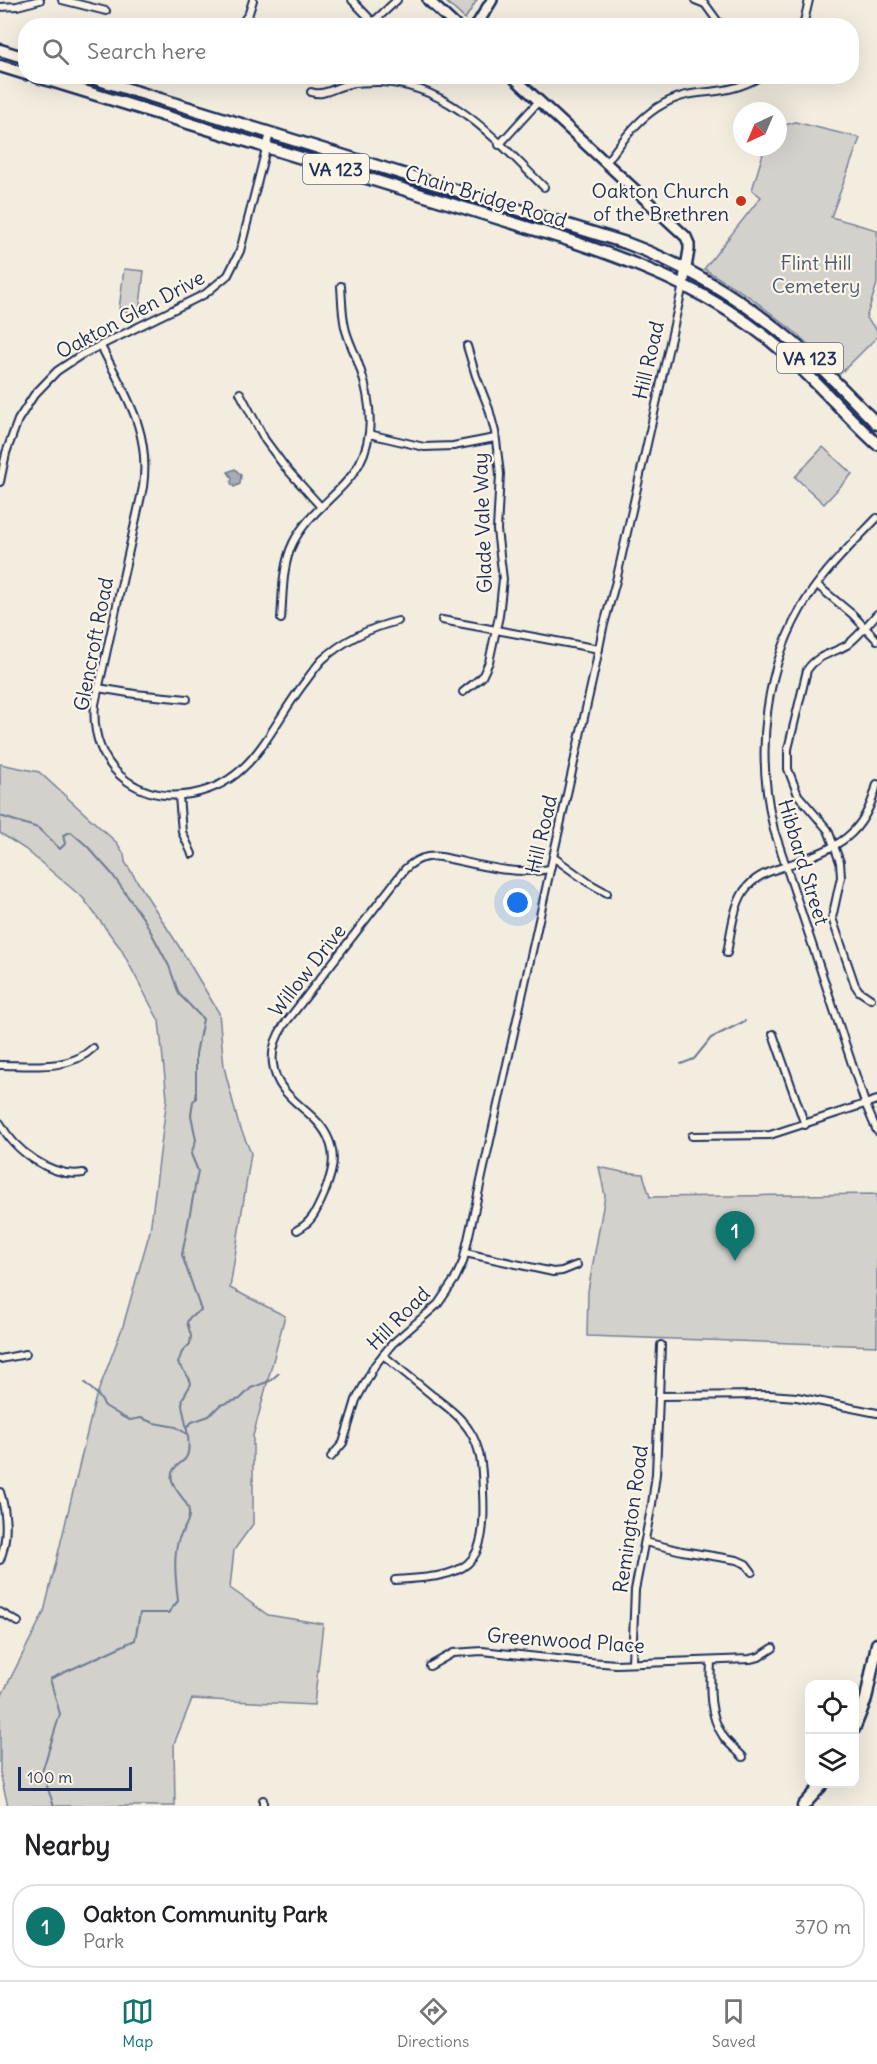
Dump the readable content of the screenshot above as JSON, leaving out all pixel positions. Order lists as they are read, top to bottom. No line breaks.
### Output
{"streets":{"main road":["VA 123","Chain Bridge Road"],"street":["Oakton Glen Drive","Hill Road","Glade Vale Way","Glencroft Road","Hibbard Street","Willow Drive","Remington Road","Greenwood Place"]},"crossings":[["Chain Bridge Road","Oakton Glen Drive"],["Chain Bridge Road","Hill Road"],["Oakton Glen Drive","Glencroft Road"],["Hill Road","Willow Drive"],["Remington Road","Greenwood Place"]],"parks":["Flint Hill Cemetery"],"places":["Oakton Church of the Brethren"],"scale_bar":"100 m","north":"bottom left","page":{"search":"Search here","pins":"1","scale":"100 m","heading":"Nearby","list":[{"mark":"1","name":"Oakton Community Park","note":"Park","value":"370 m"}],"nav":["Map","Directions","Saved"]}}
